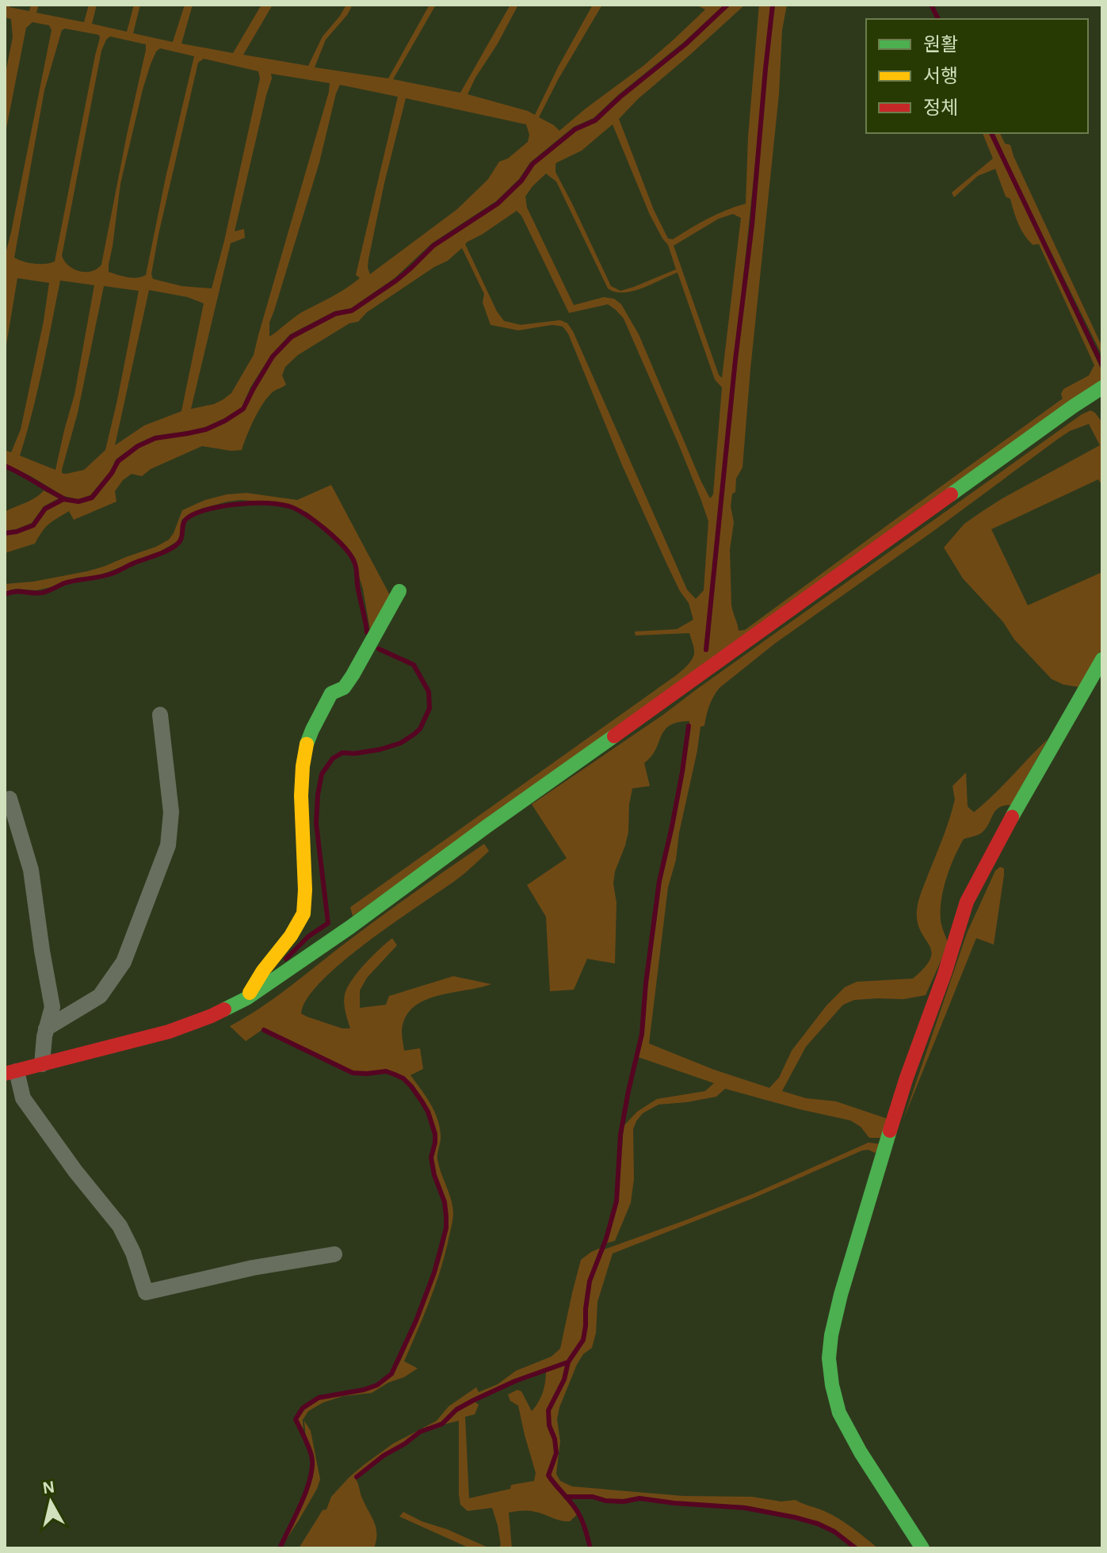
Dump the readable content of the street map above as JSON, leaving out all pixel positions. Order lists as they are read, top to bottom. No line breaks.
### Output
{"legend":["원활","서행","정체"],"north":"top"}
